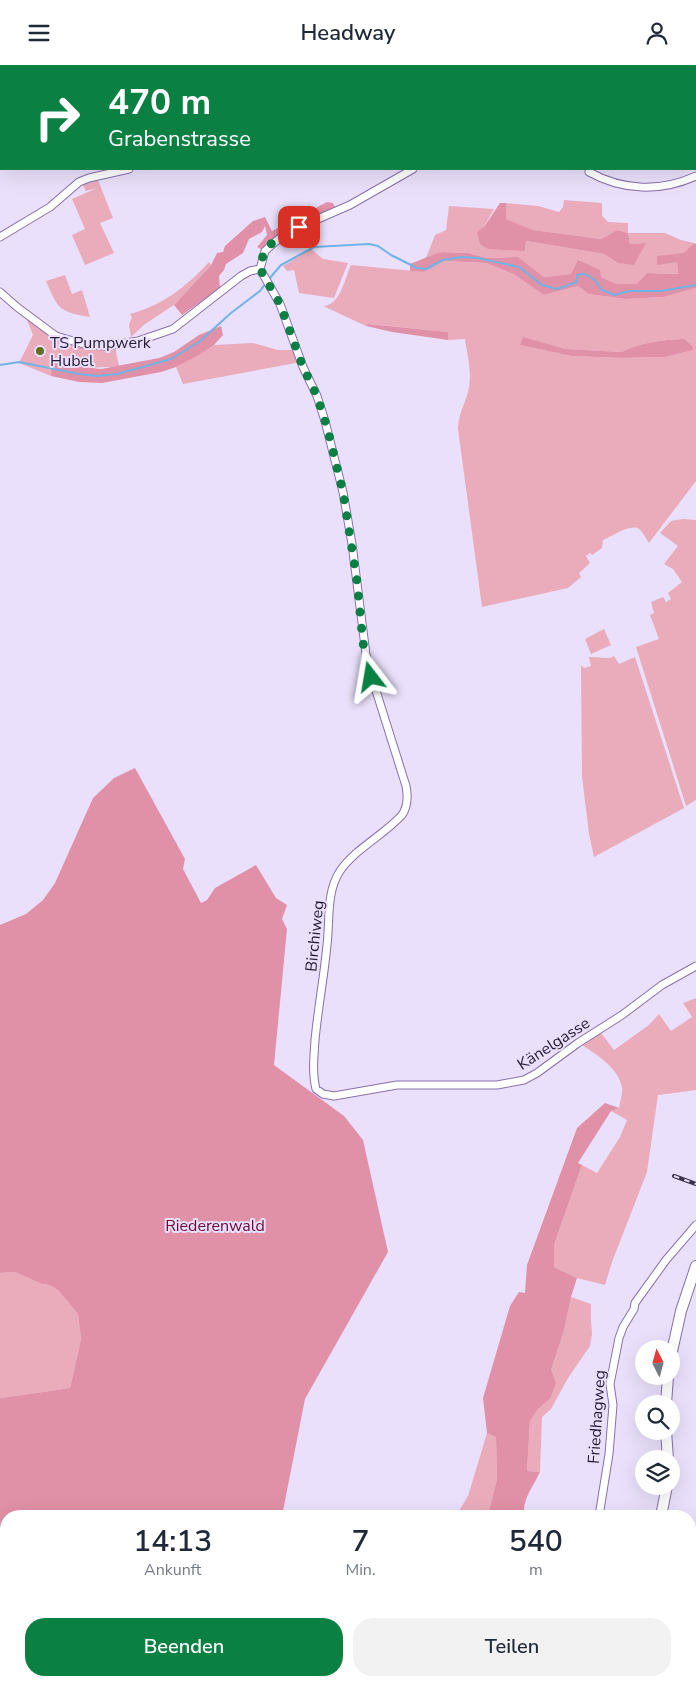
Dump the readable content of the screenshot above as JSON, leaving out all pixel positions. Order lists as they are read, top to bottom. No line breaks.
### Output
{"streets":{"street":["Birchiweg","Känelgasse","Friedhagweg"]},"crossings":[["Birchiweg","Känelgasse"]],"parks":["Riederenwald"],"places":["TS Pumpwerk Hubel"],"north":"top","page":{"header":"Headway","turn":["470 m","Grabenstrasse"],"eta":["14:13","Ankunft","7","Min.","540","m"],"buttons":["Beenden","Teilen"]}}
